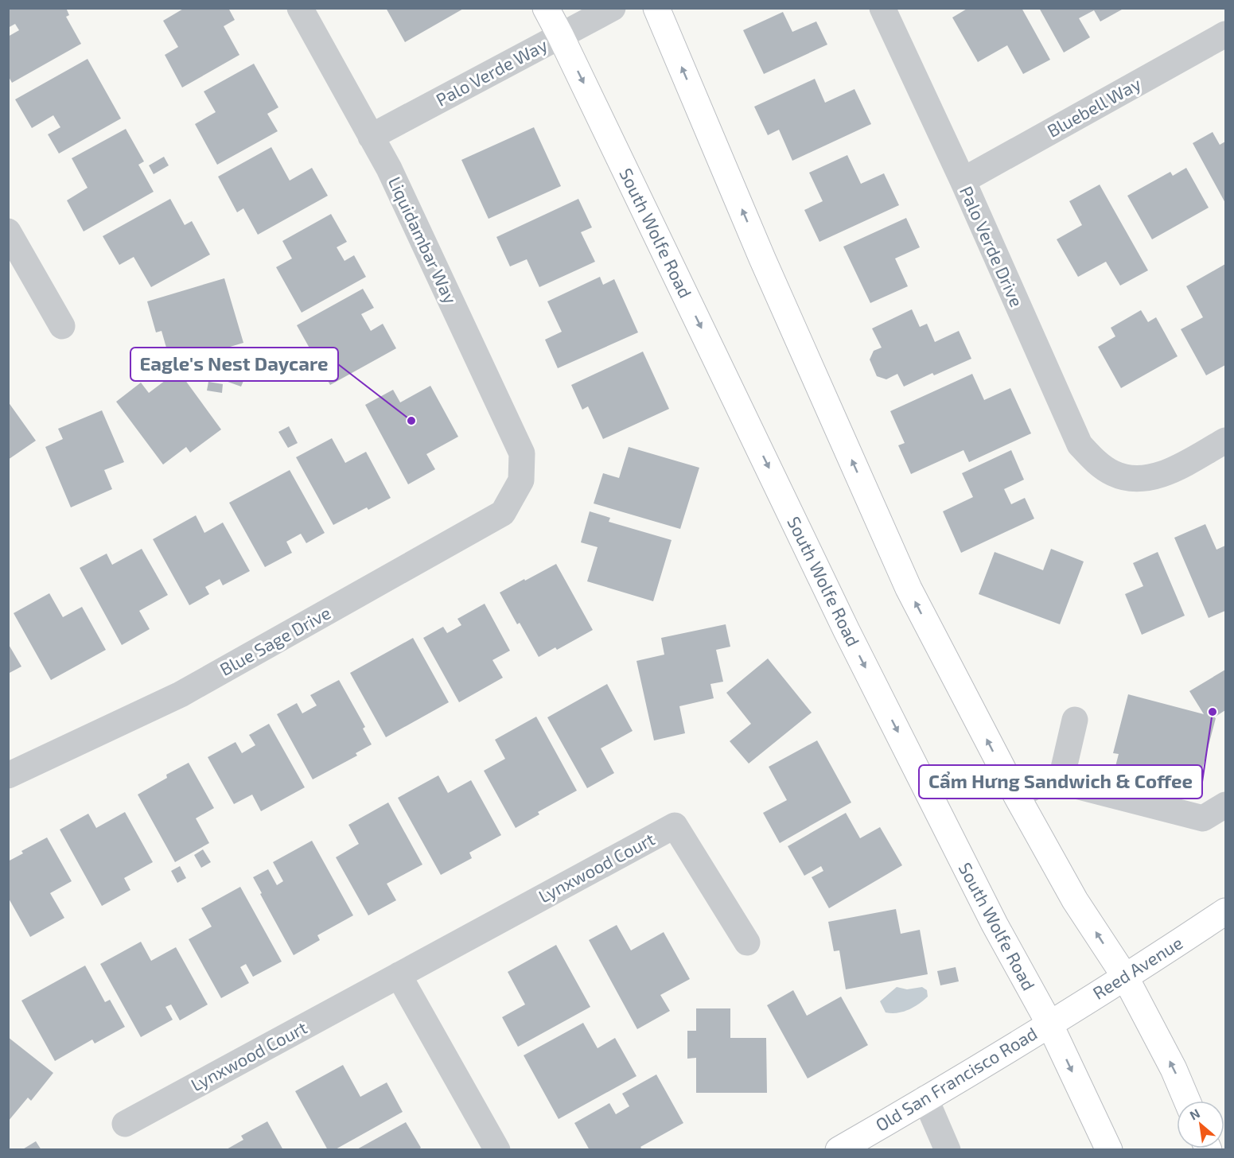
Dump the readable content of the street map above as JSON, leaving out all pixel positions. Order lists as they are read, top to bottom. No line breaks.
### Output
{"streets":{"main road":["South Wolfe Road","Reed Avenue","Old San Francisco Road"],"street":["Palo Verde Way","Bluebell Way","Liquidambar Way","Palo Verde Drive","Blue Sage Drive","Lynxwood Court"]},"crossings":[["Palo Verde Way","South Wolfe Road"],["Palo Verde Way","Liquidambar Way"],["Bluebell Way","Palo Verde Drive"],["South Wolfe Road","Reed Avenue"],["South Wolfe Road","Old San Francisco Road"],["Liquidambar Way","Blue Sage Drive"],["Reed Avenue","Old San Francisco Road"]],"places":["Eagle's Nest Daycare","Cẩm Hưng Sandwich & Coffee"],"north":"top left"}
